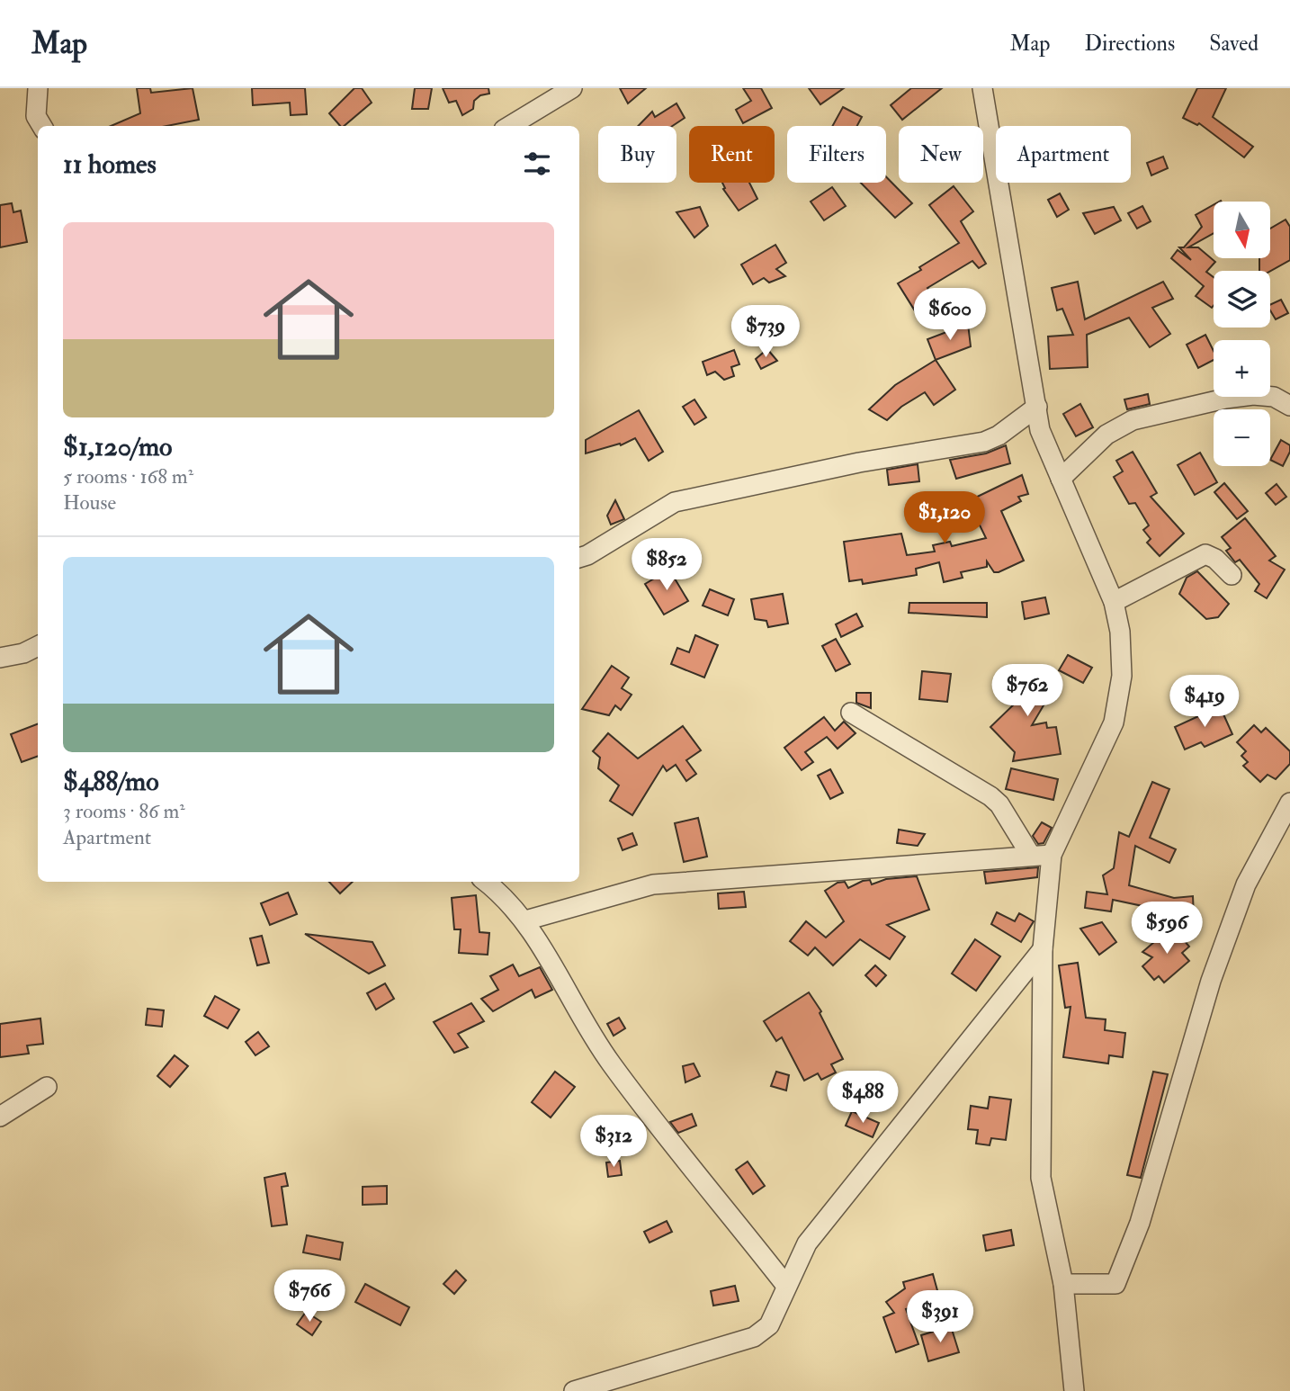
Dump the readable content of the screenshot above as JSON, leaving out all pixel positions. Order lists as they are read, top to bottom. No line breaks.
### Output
{"north":"bottom","page":{"header":"Map","nav":["Map","Directions","Saved"],"chip":["Buy","Rent","Filters","New","Apartment"],"heading":"11 homes","map_buttons":["+","−"],"list":[{"name":"$1,120/mo","note":"5 rooms · 168 m² · House"},{"name":"$488/mo","note":"3 rooms · 86 m² · Apartment"}],"price":["$600","$739","$1,120","$852","$762","$419","$596","$488","$312","$766","$391"]}}
